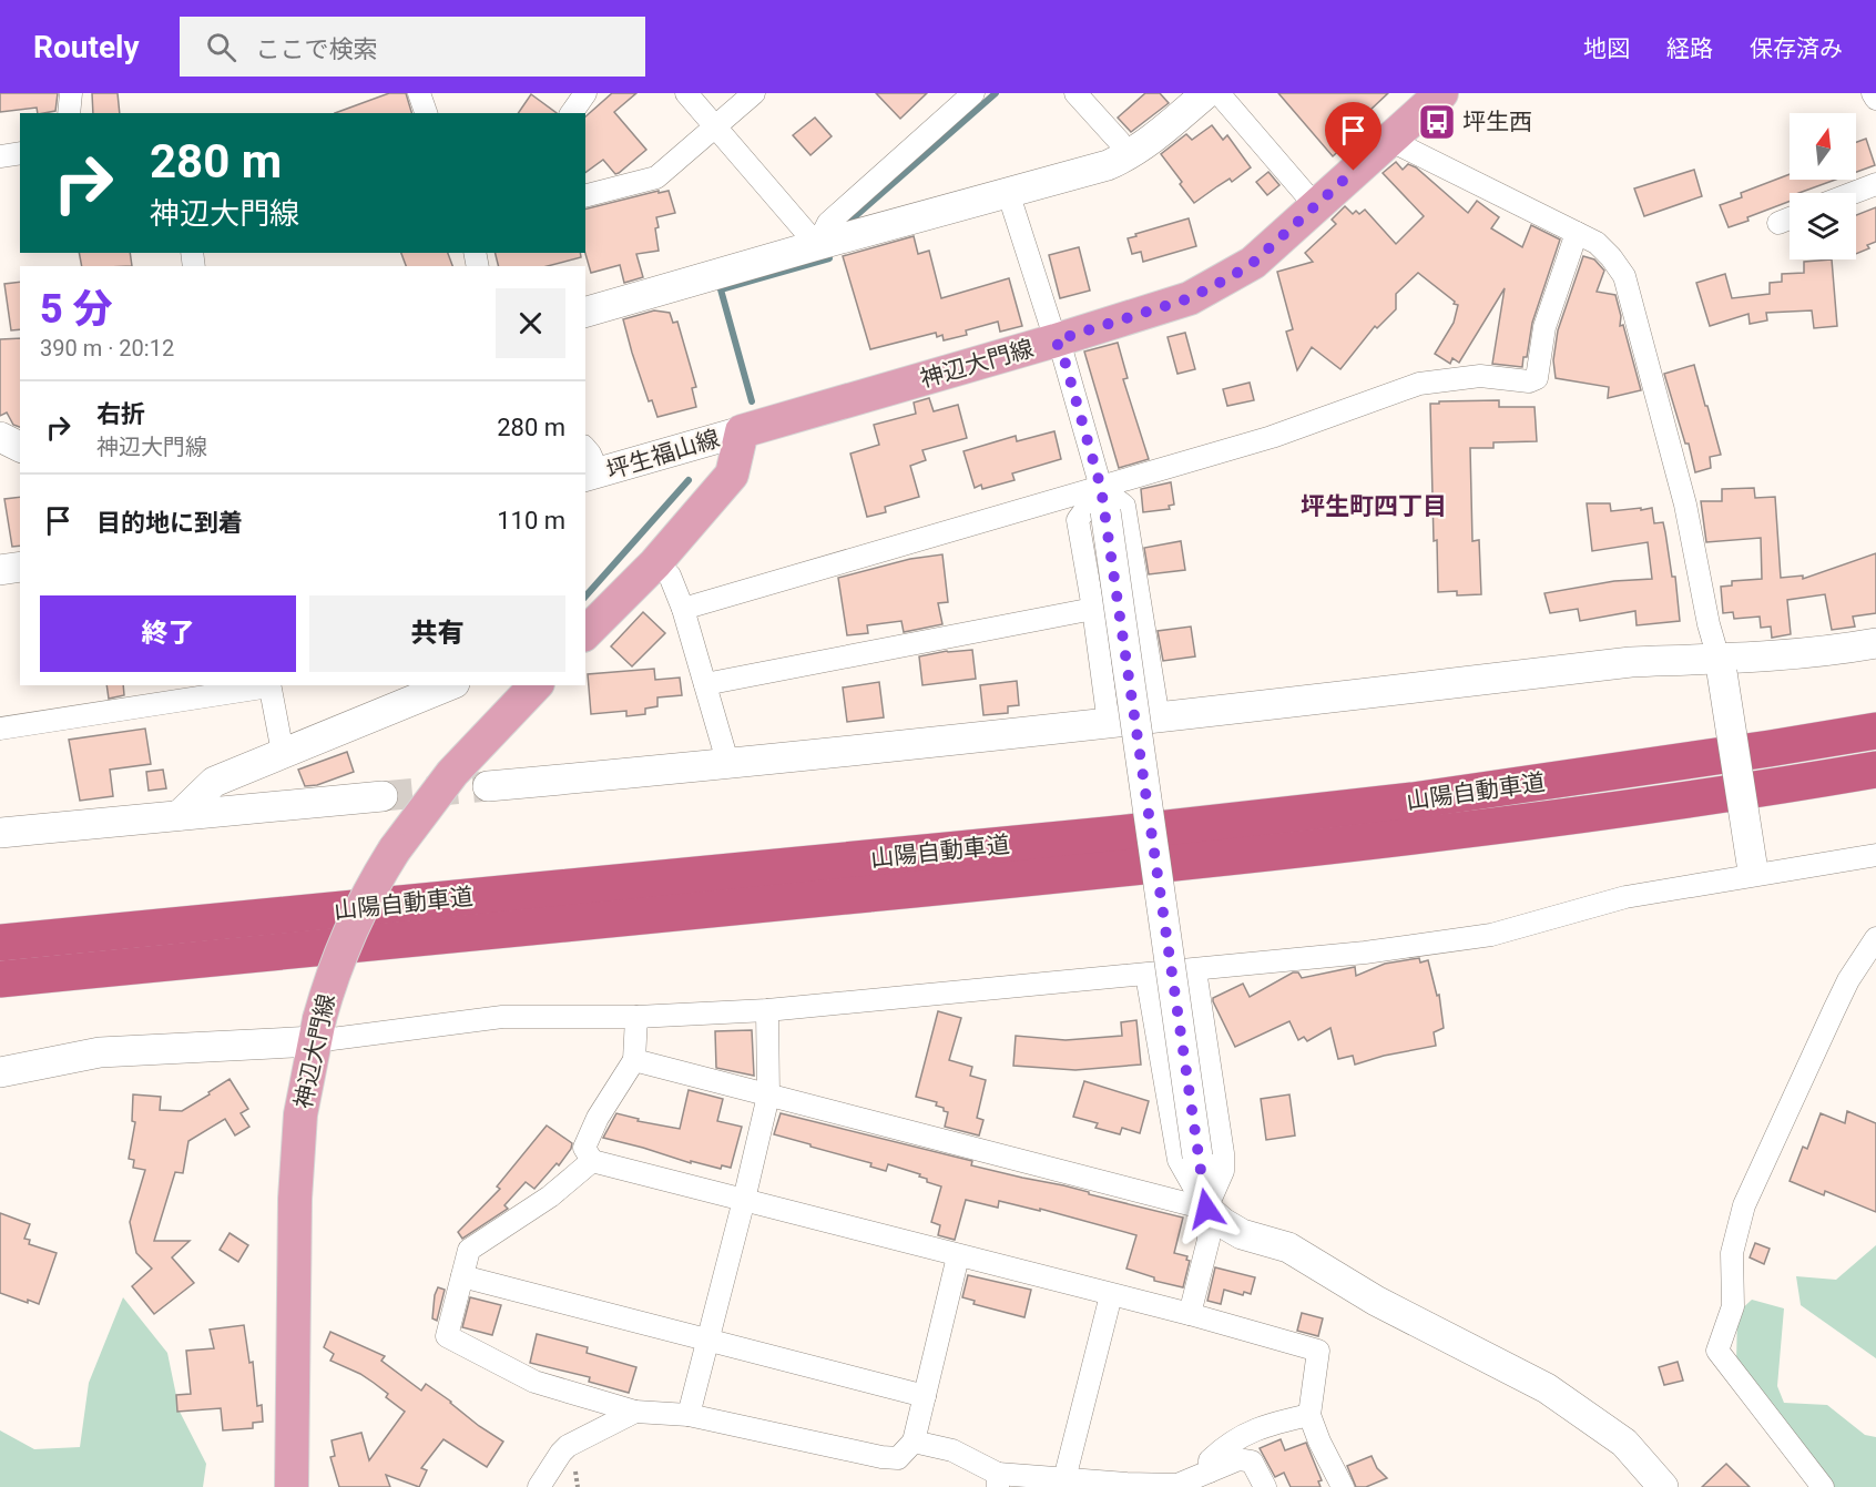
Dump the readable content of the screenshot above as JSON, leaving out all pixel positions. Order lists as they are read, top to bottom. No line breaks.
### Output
{"streets":{"highway":["山陽自動車道"],"main road":["神辺大門線"],"street":["坪生福山線"]},"crossings":[["神辺大門線","坪生福山線"]],"districts":["坪生町四丁目"],"places":{"bus stop":["坪生西"]},"north":"top","page":{"header":"Routely","search":"ここで検索","nav":["地図","経路","保存済み"],"turn":["280 m","神辺大門線"],"heading":["5 分","390 m · 20:12"],"list":[{"name":"右折","note":"神辺大門線","value":"280 m"},{"name":"目的地に到着","value":"110 m"}],"buttons":["終了","共有"]}}
